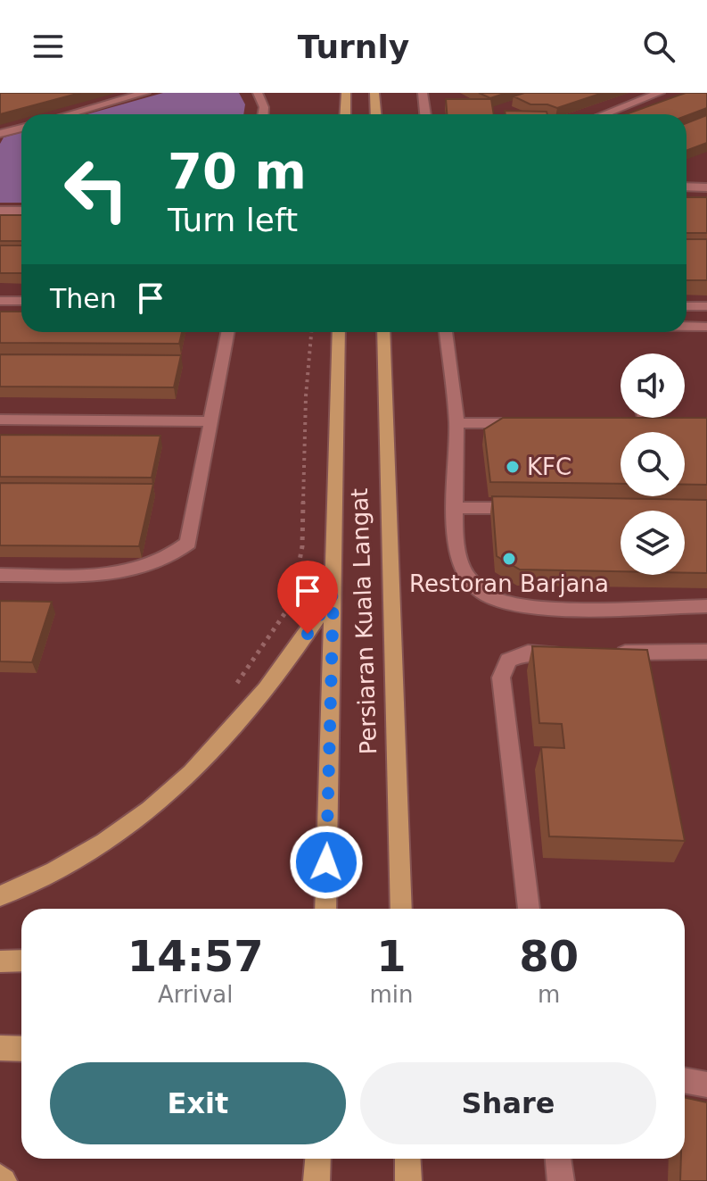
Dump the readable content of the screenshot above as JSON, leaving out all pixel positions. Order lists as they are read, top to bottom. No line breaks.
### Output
{"streets":{"main road":["Persiaran Kuala Langat"]},"places":["KFC","Restoran Barjana"],"page":{"header":"Turnly","turn":["70 m","Turn left"],"then":"Then","eta":["14:57","Arrival","1","min","80","m"],"buttons":["Exit","Share"]}}
